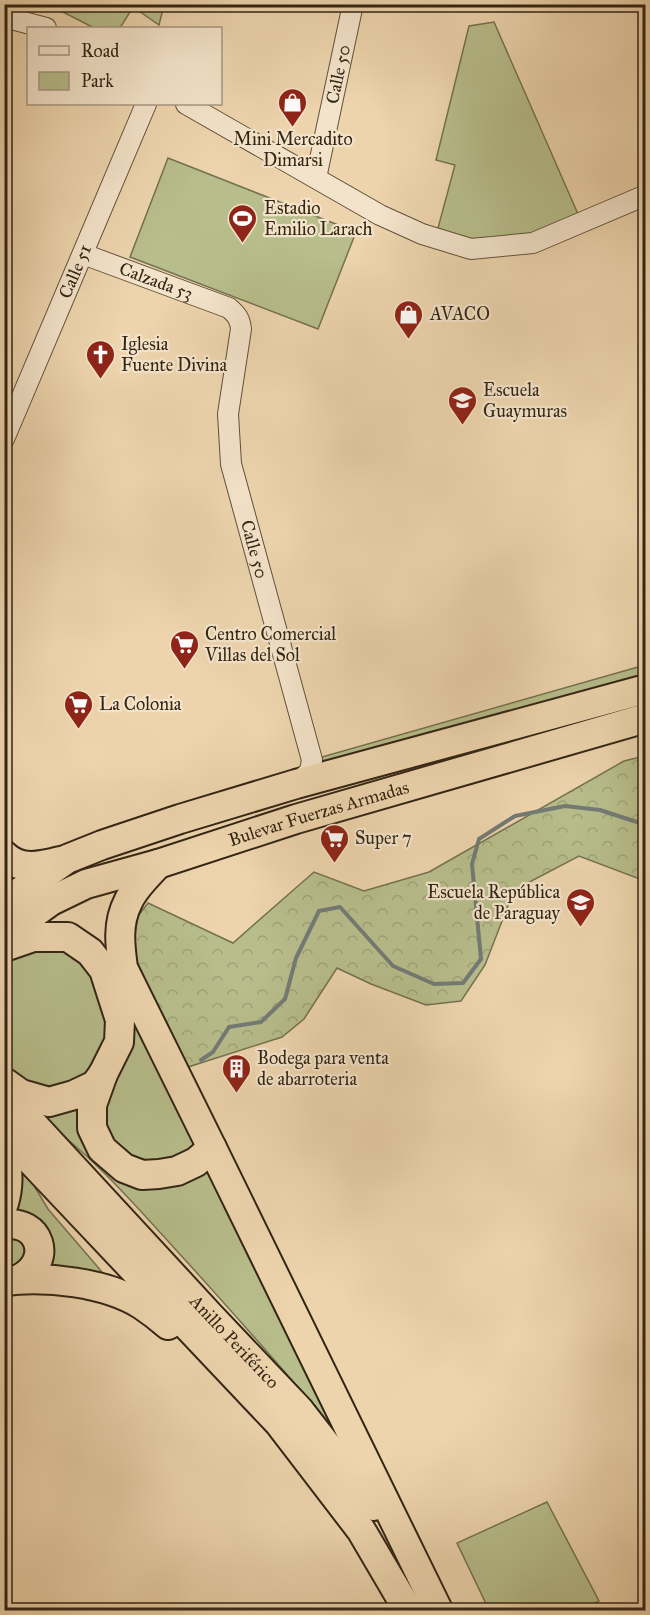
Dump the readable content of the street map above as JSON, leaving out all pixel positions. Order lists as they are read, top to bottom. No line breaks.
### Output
{"streets":{"highway":["Bulevar Fuerzas Armadas","Anillo Periférico"],"street":["Calle 50","Calle 51","Calzada 53"]},"crossings":[["Calle 50","Calzada 53"],["Calle 50","Bulevar Fuerzas Armadas"],["Calle 51","Calzada 53"]],"places":{"shop":["Mini Mercadito Dimarsi","AVACO"],"sports":["Estadio Emilio Larach"],"church":["Iglesia Fuente Divina"],"school or university":["Escuela Guaymuras","Escuela República de Paraguay"],"supermarket":["Centro Comercial Villas del Sol","La Colonia","Super 7"],"building":["Bodega para venta de abarroteria"]},"legend":["Road","Park"]}
